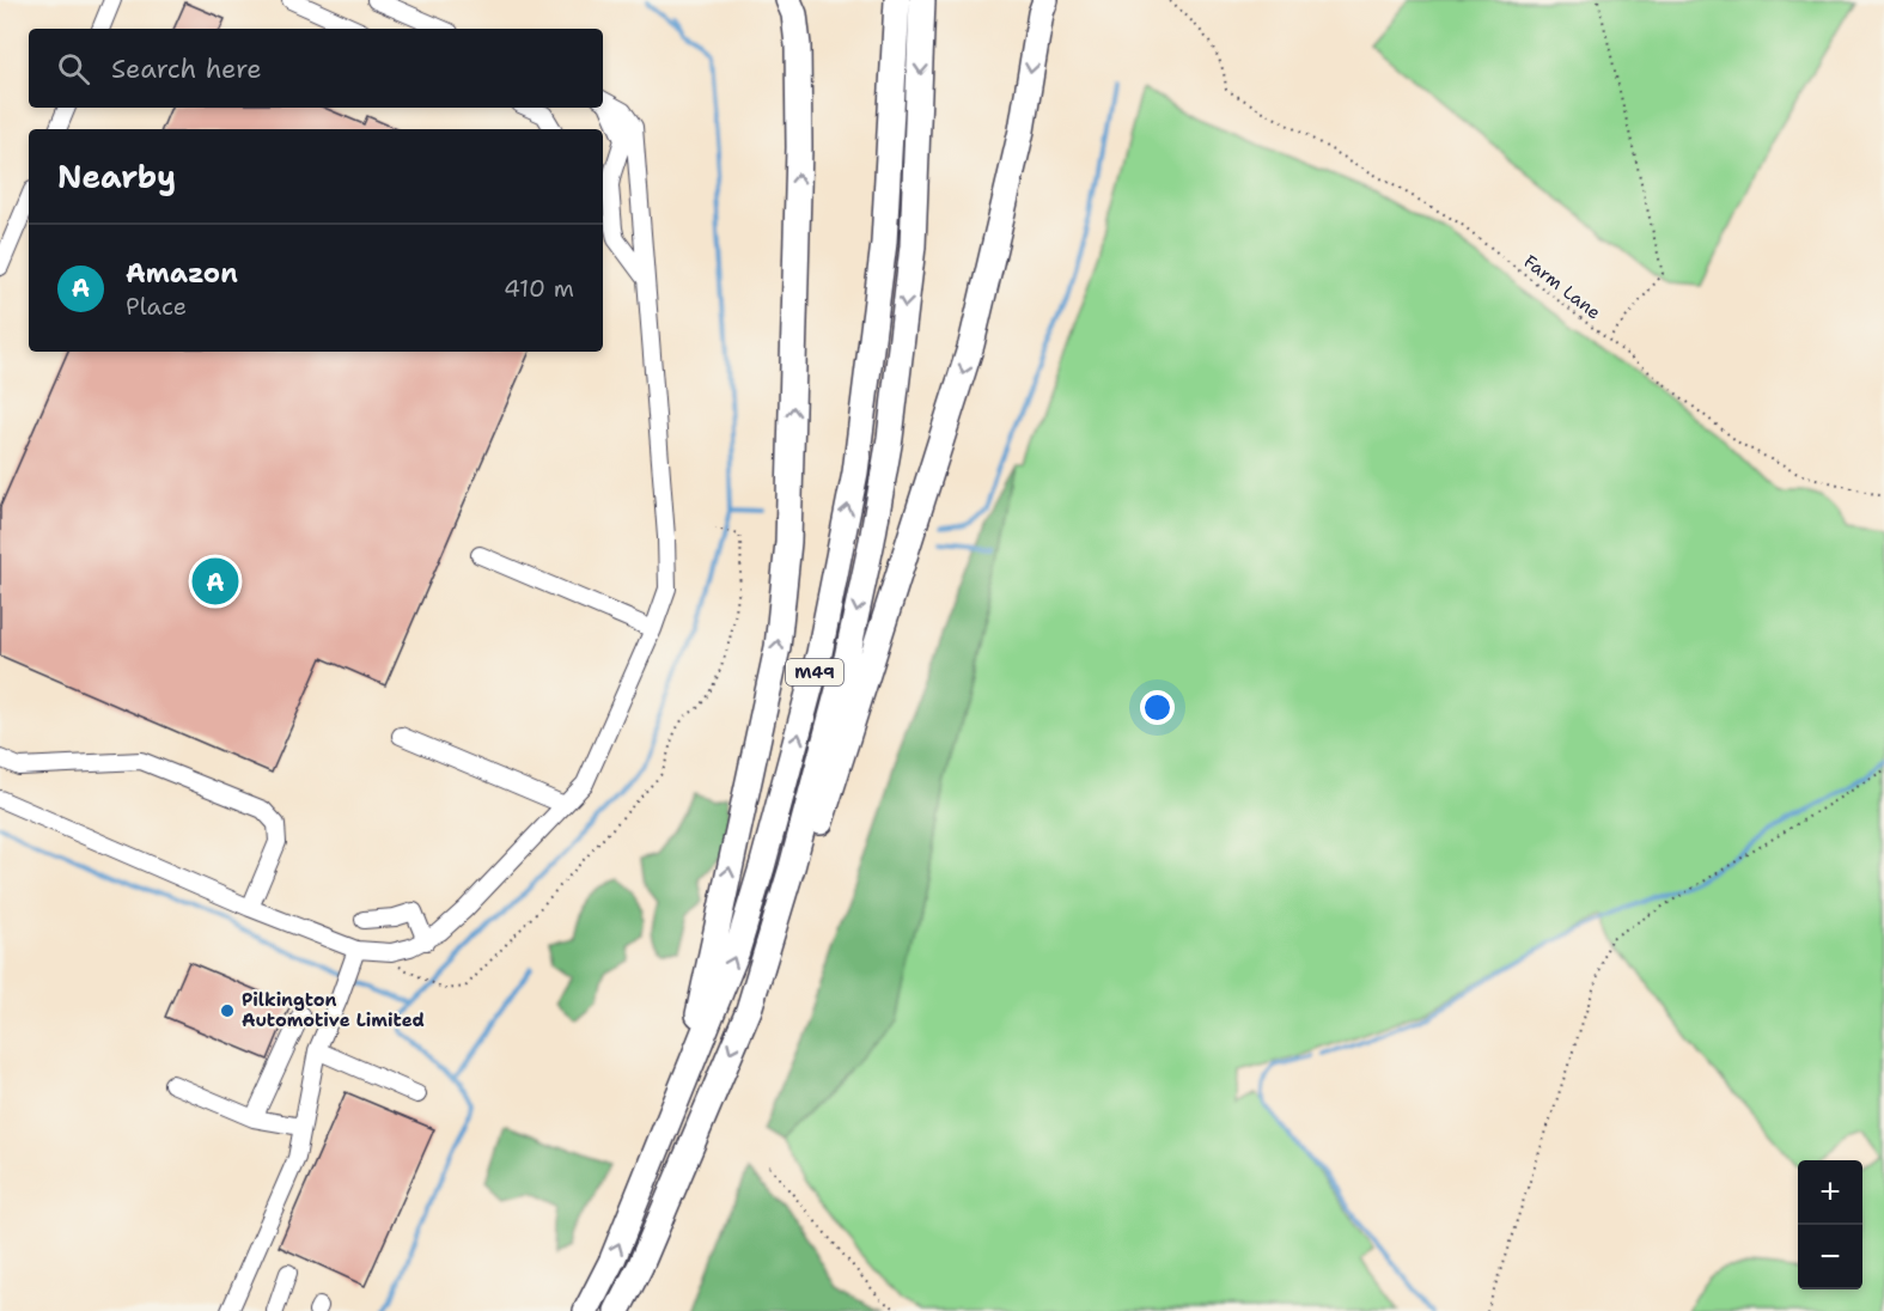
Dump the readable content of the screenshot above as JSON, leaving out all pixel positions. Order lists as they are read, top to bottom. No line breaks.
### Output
{"streets":{"highway":["M49"],"path":["Farm Lane"]},"places":["Pilkington Automotive Limited"],"page":{"search":"Search here","heading":"Nearby","list":[{"mark":"A","name":"Amazon","note":"Place","value":"410 m"}],"pins":"A","map_buttons":["+","−"]}}
